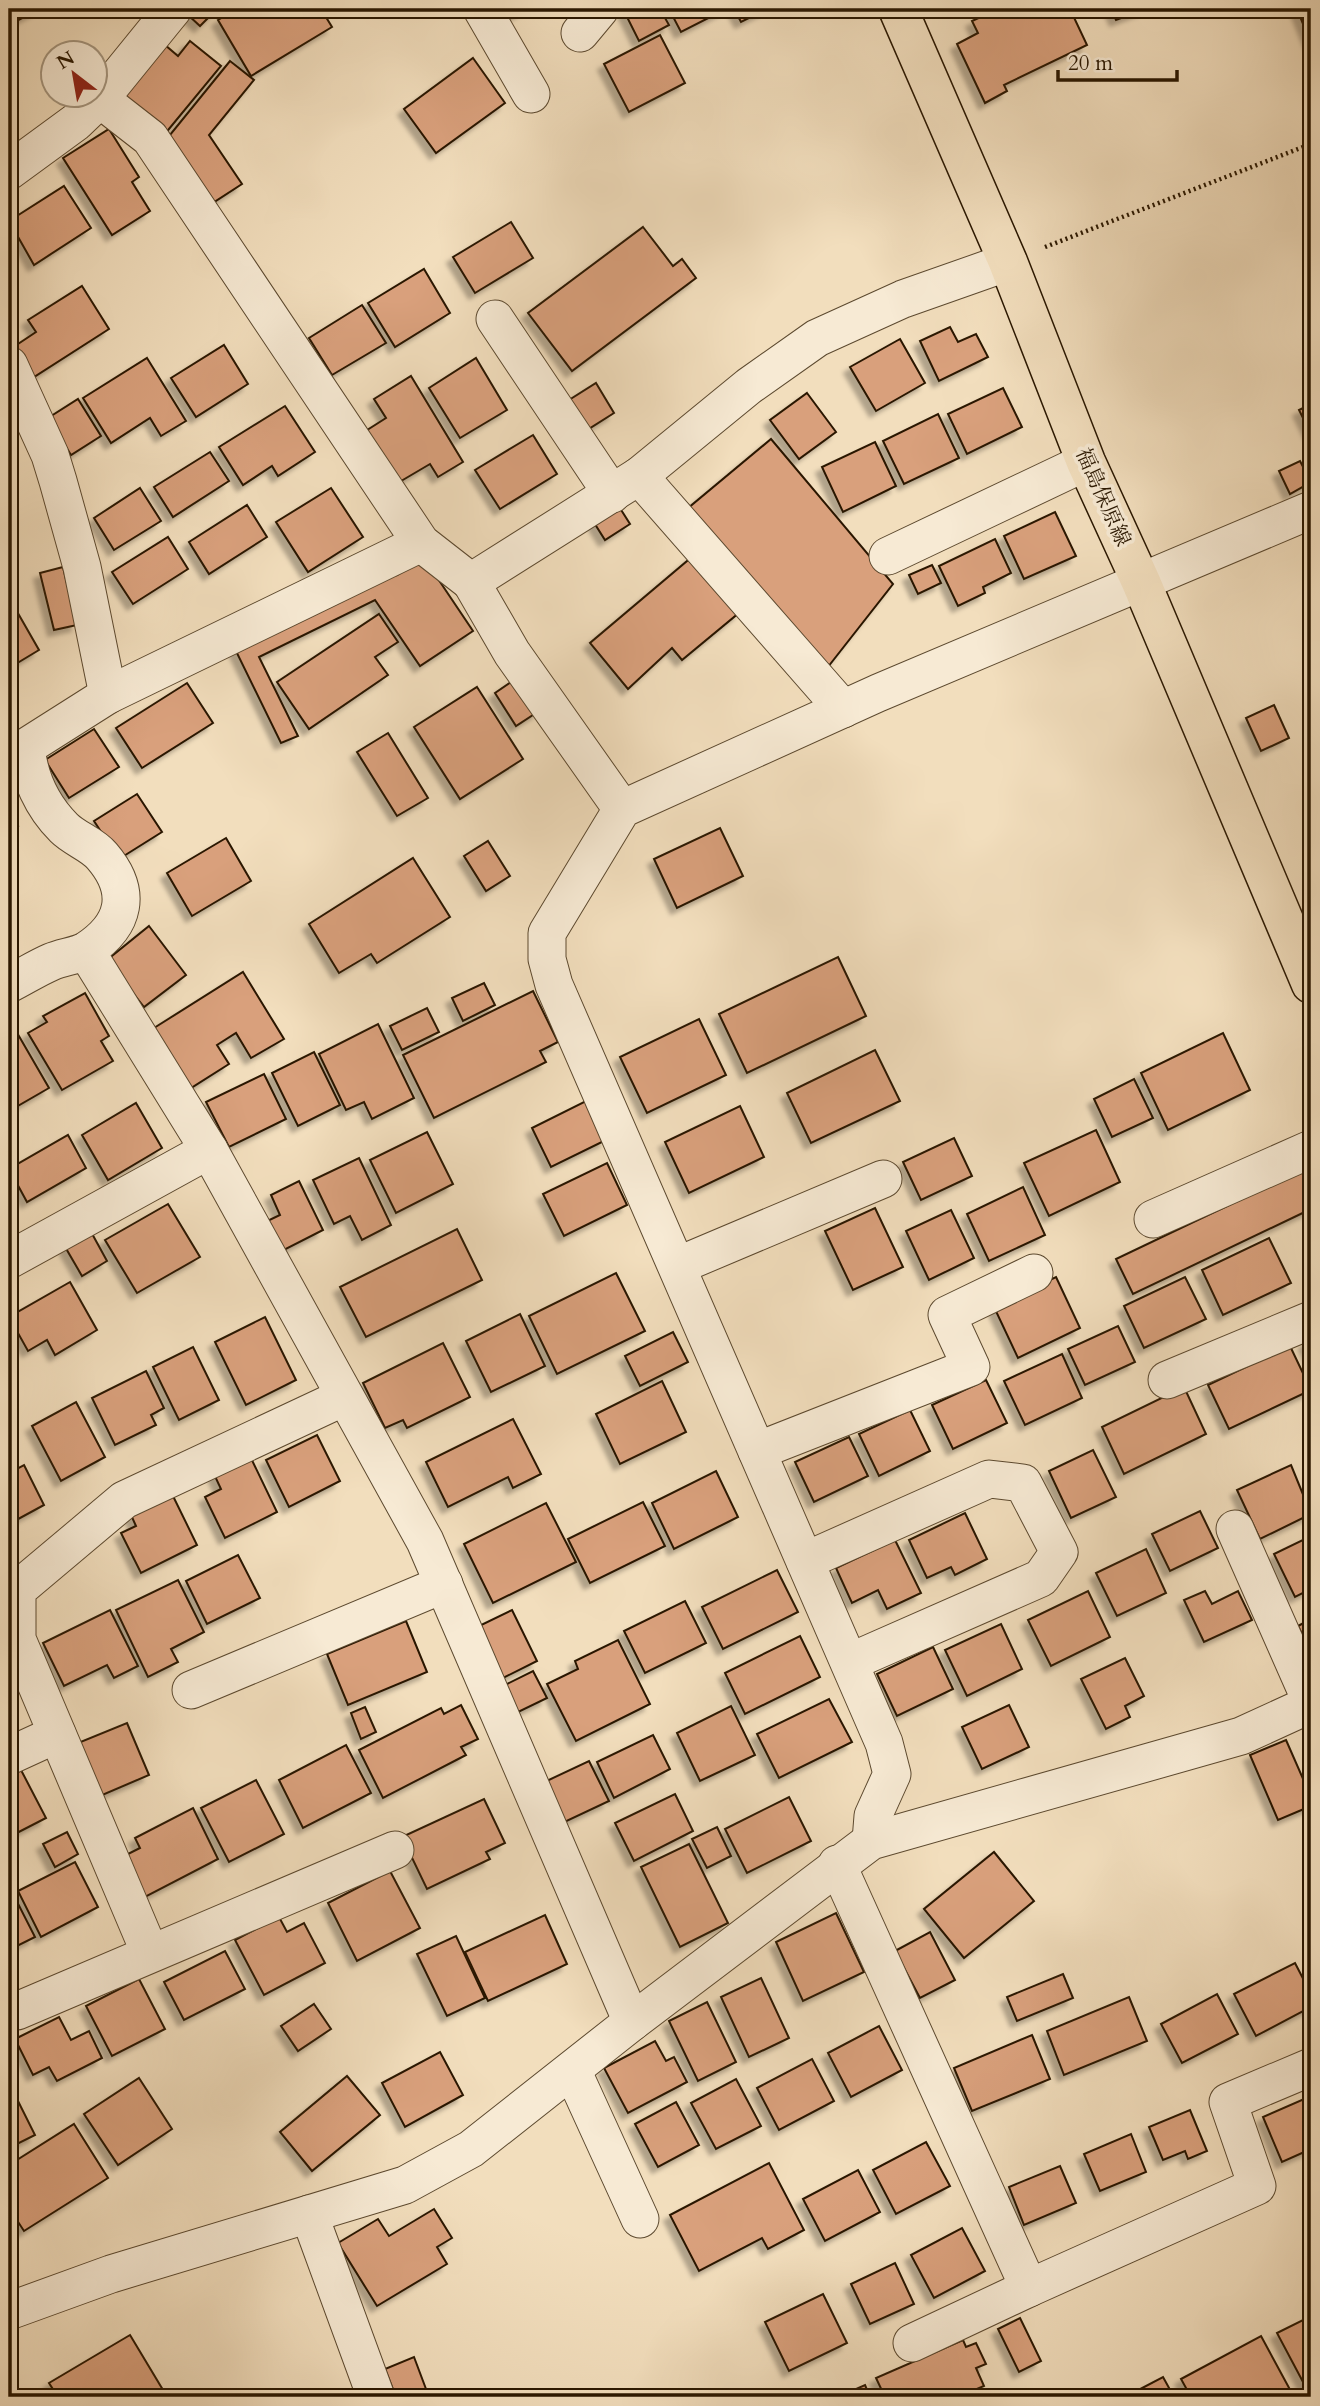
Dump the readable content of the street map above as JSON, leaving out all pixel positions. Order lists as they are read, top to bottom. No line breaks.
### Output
{"streets":{"main road":["福島保原線"]},"scale_bar":"20 m","north":"top left"}
